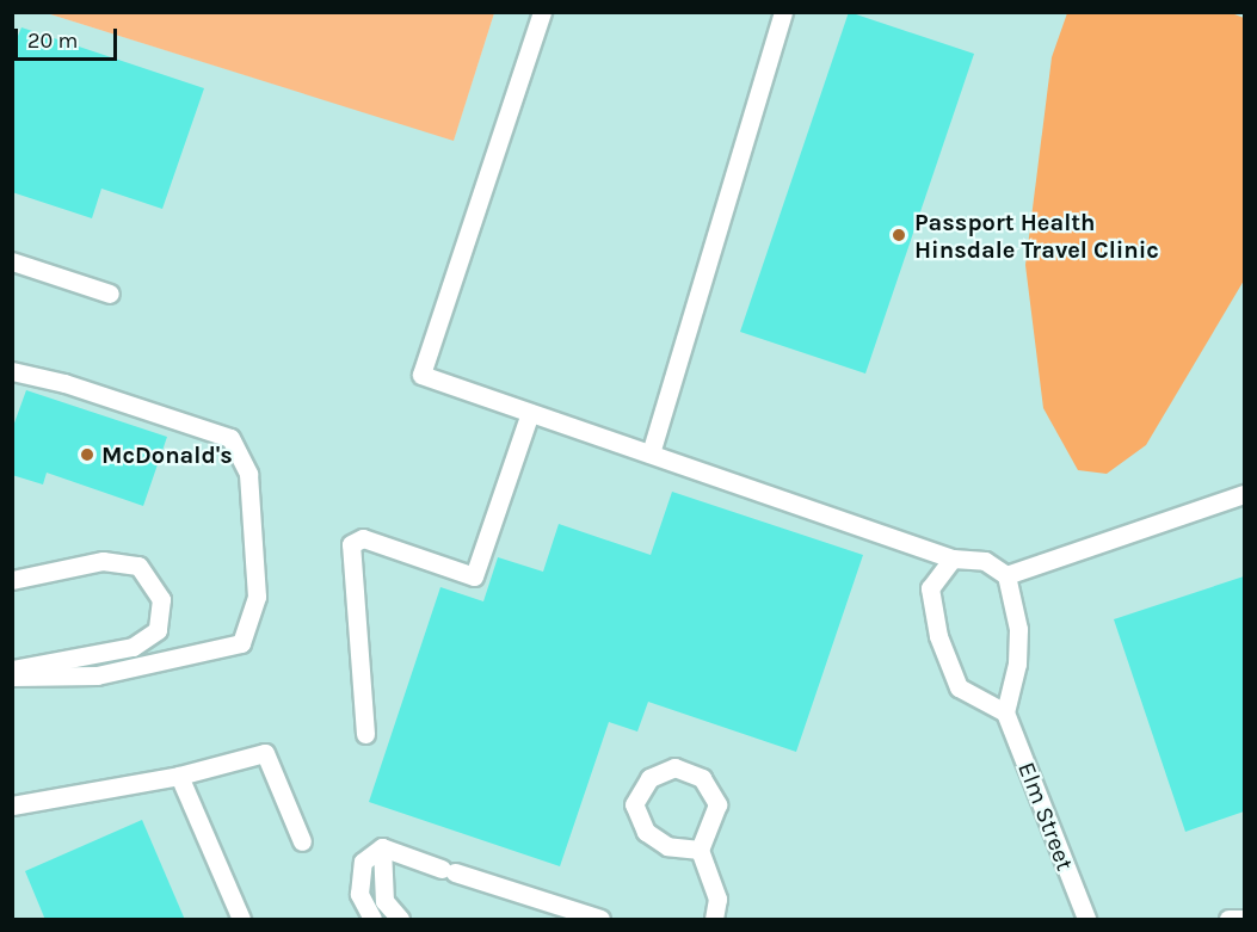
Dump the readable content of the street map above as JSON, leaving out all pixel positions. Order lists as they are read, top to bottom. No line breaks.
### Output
{"streets":{"lane":["Elm Street"]},"places":["Passport Health Hinsdale Travel Clinic","McDonald's"],"scale_bar":"20 m"}
